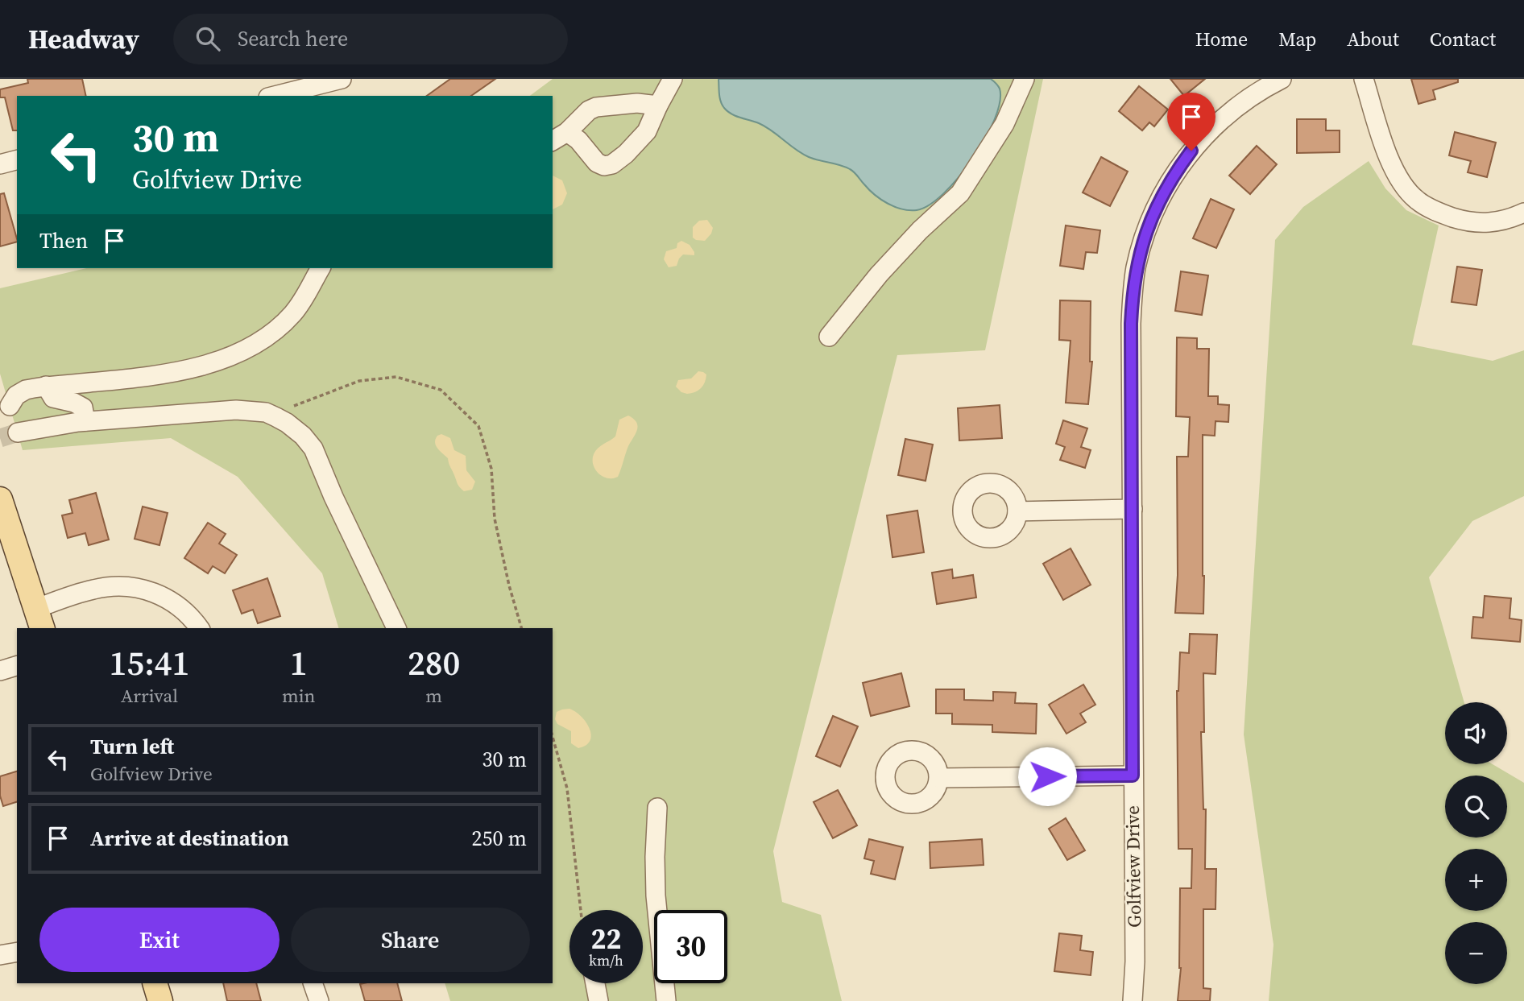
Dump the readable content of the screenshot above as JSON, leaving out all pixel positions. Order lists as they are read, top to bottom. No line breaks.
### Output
{"streets":{"street":["Golfview Drive"]},"page":{"header":"Headway","search":"Search here","nav":["Home","Map","About","Contact"],"turn":["30 m","Golfview Drive"],"then":"Then","eta":["15:41","Arrival","1","min","280","m"],"map_buttons":["+","−"],"list":[{"name":"Turn left","note":"Golfview Drive","value":"30 m"},{"name":"Arrive at destination","value":"250 m"}],"buttons":["Exit","Share"],"speed":"22 km/h","limit":"30"}}
